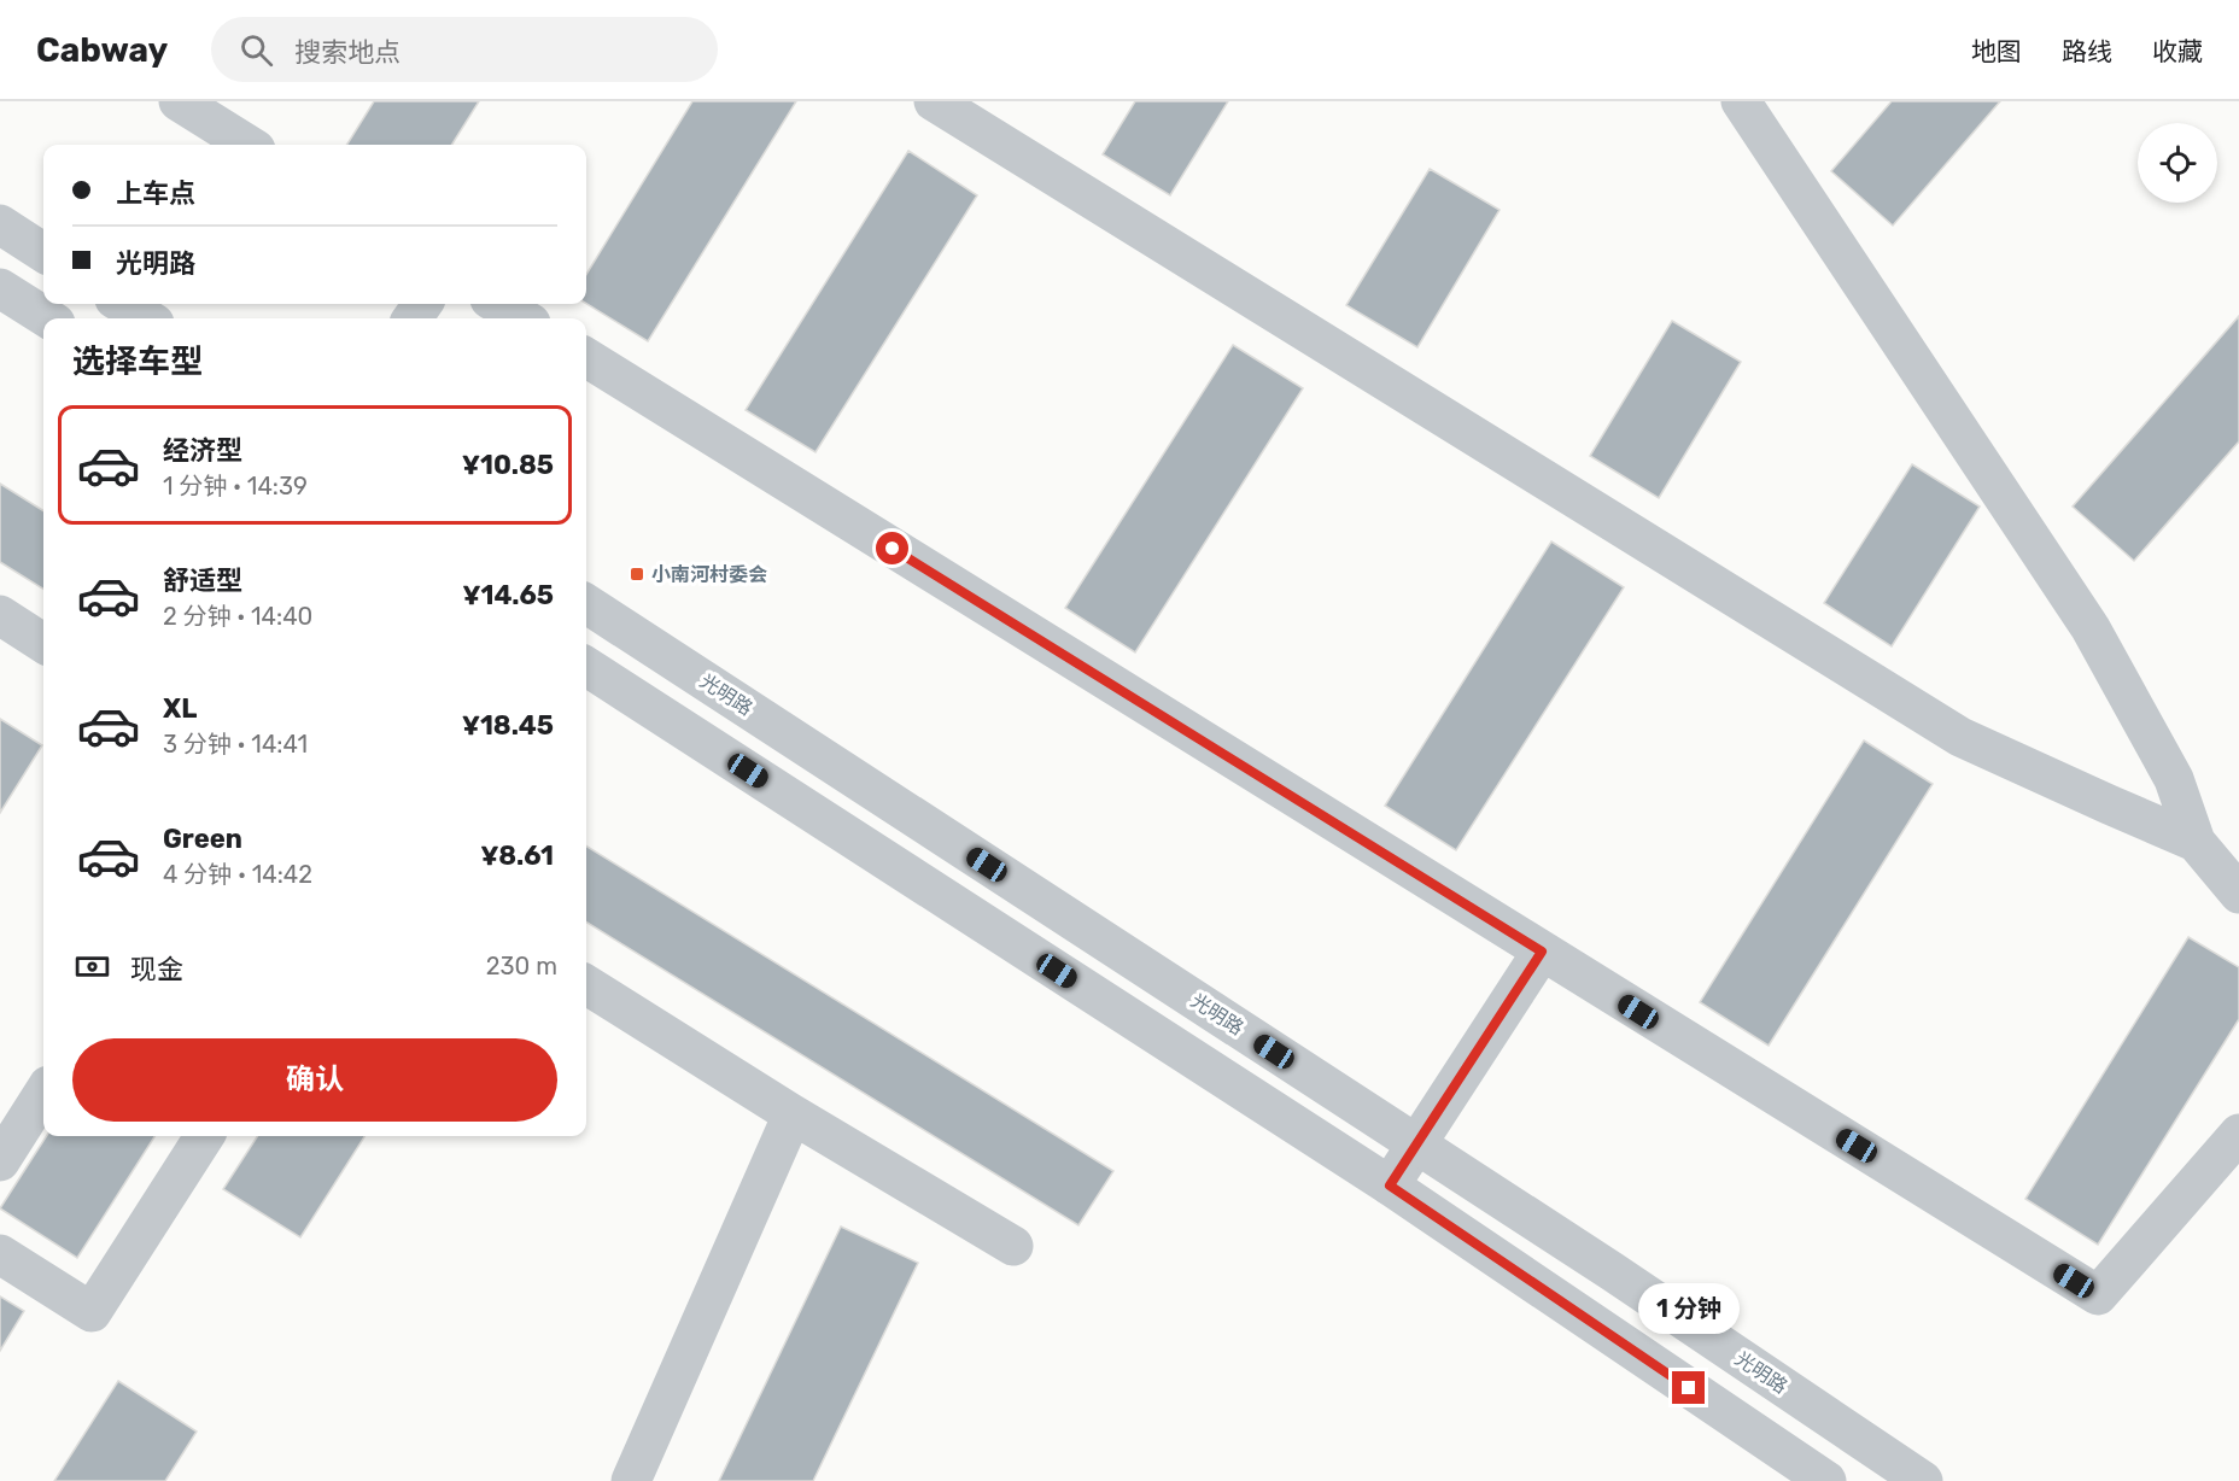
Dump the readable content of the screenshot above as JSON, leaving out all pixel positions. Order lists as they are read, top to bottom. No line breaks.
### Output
{"streets":{"street":["光明路"]},"places":{"transit":["小南河村委会"]},"page":{"header":"Cabway","search":"搜索地点","nav":["地图","路线","收藏"],"banner":["上车点","光明路"],"heading":"选择车型","list":[{"name":"经济型","note":"1 分钟 · 14:39","value":"¥10.85"},{"name":"舒适型","note":"2 分钟 · 14:40","value":"¥14.65"},{"name":"XL","note":"3 分钟 · 14:41","value":"¥18.45"},{"name":"Green","note":"4 分钟 · 14:42","value":"¥8.61"}],"pay":["现金","230 m"],"buttons":"确认","bubble":"1 分钟"}}
